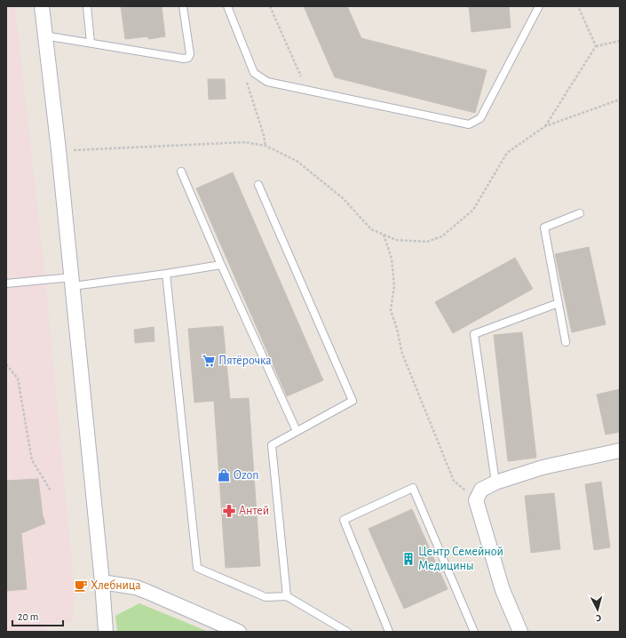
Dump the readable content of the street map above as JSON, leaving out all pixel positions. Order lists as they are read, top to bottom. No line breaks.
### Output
{"places":{"supermarket":["Пятёрочка"],"shop":["Ozon"],"pharmacy":["Антей"],"building":["Центр Семейной Медицины"],"cafe":["Хлебница"]},"scale_bar":"20 m","north":"bottom"}
